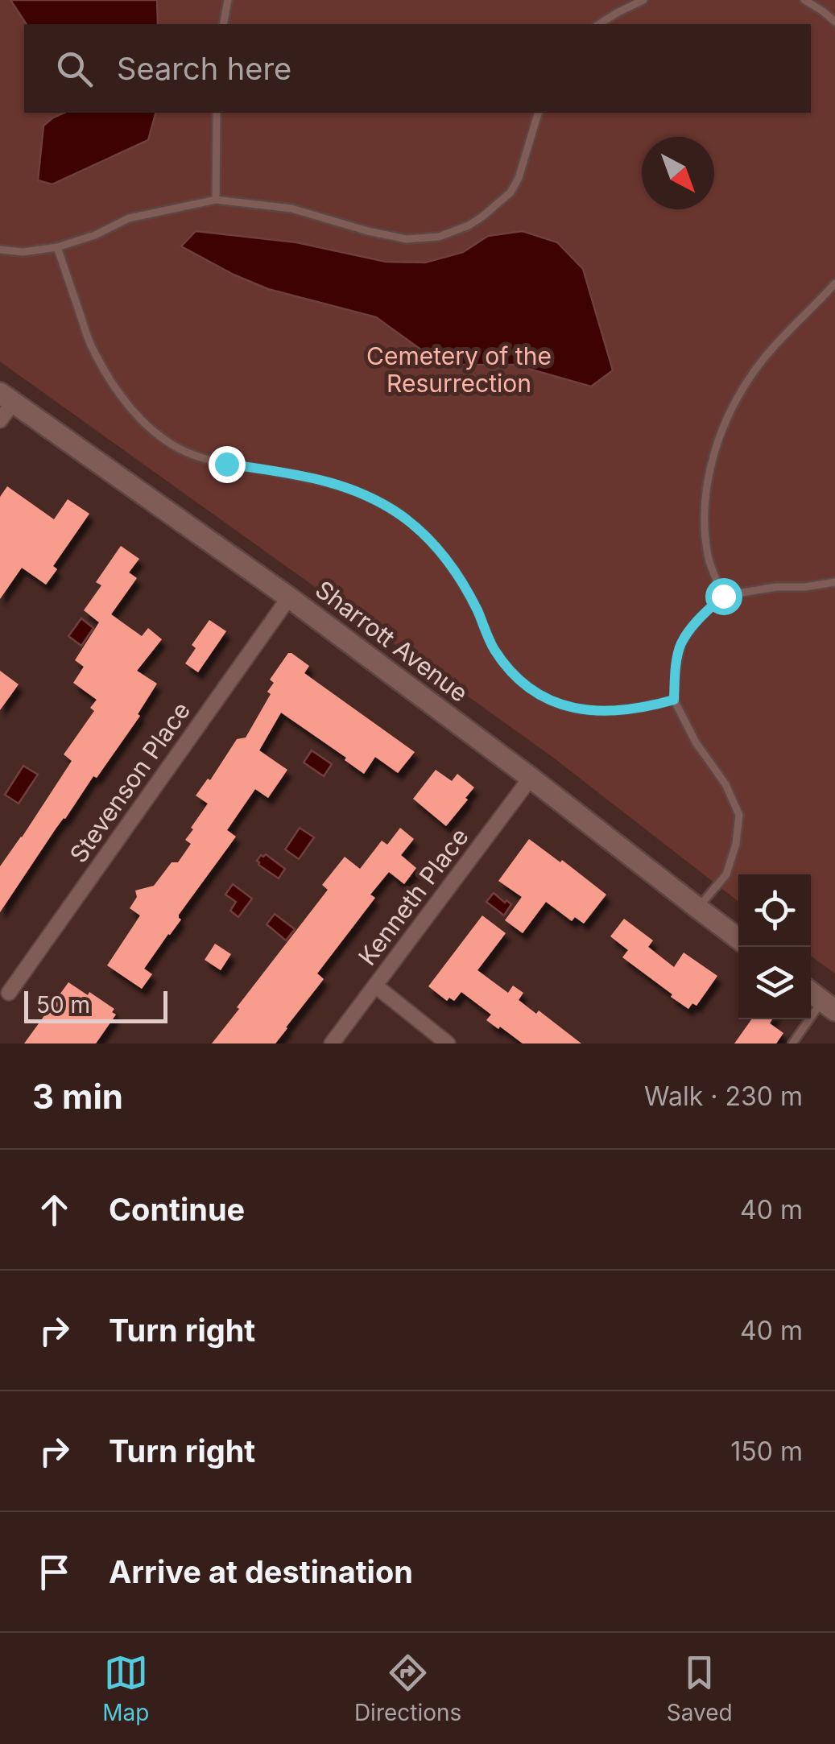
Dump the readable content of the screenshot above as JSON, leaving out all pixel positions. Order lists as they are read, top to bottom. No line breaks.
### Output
{"streets":{"street":["Sharrott Avenue","Stevenson Place","Kenneth Place"]},"crossings":[["Sharrott Avenue","Stevenson Place"],["Sharrott Avenue","Kenneth Place"]],"parks":["Cemetery of the Resurrection"],"scale_bar":"50 m","north":"bottom right","page":{"search":"Search here","scale":"50 m","heading":["3 min","Walk · 230 m"],"list":[["Continue","40 m"],["Turn right","40 m"],["Turn right","150 m"],"Arrive at destination"],"nav":["Map","Directions","Saved"]}}
